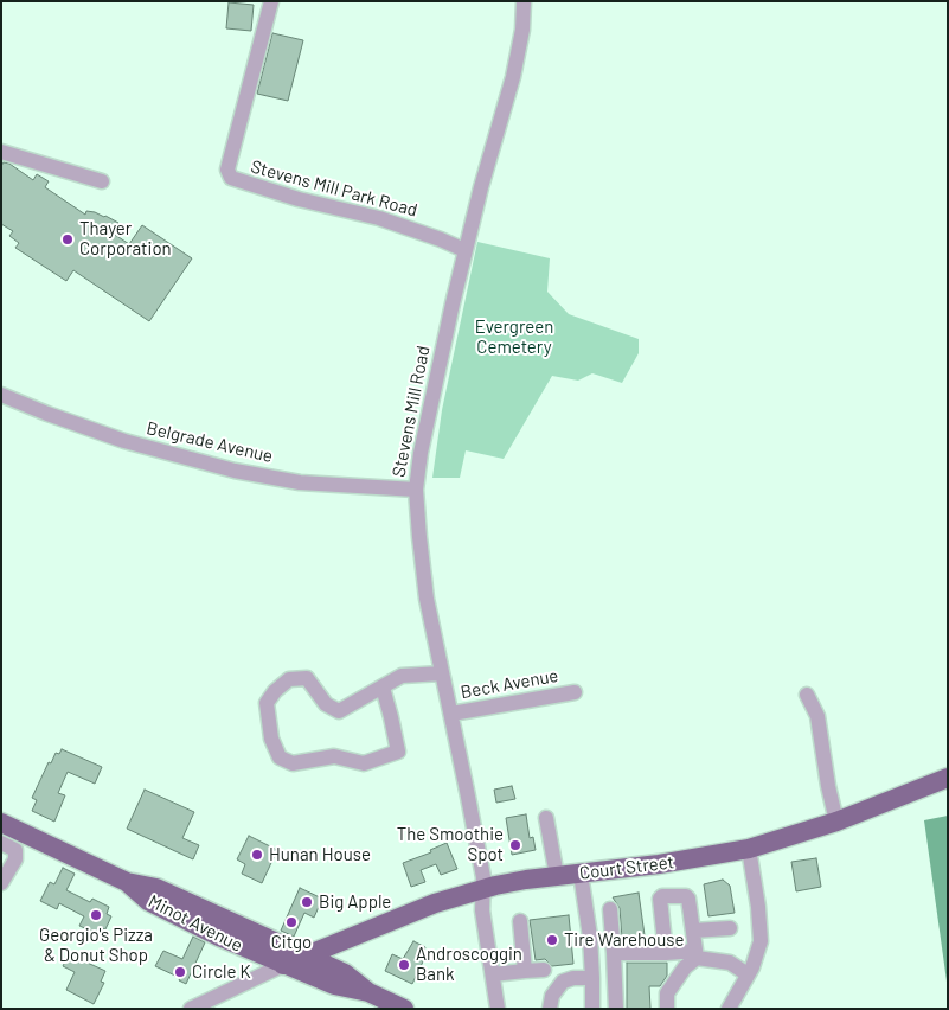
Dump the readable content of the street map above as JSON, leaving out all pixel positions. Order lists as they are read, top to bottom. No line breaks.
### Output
{"streets":{"main road":["Court Street","Minot Avenue"],"street":["Stevens Mill Park Road","Stevens Mill Road","Belgrade Avenue","Beck Avenue"]},"crossings":[["Stevens Mill Park Road","Stevens Mill Road"],["Stevens Mill Road","Belgrade Avenue"],["Stevens Mill Road","Beck Avenue"],["Stevens Mill Road","Court Street"],["Court Street","Minot Avenue"]],"parks":["Evergreen Cemetery"],"places":["Thayer Corporation","The Smoothie Spot","Hunan House","Big Apple","Georgio's Pizza & Donut Shop","Citgo","Tire Warehouse","Androscoggin Bank","Circle K"]}
